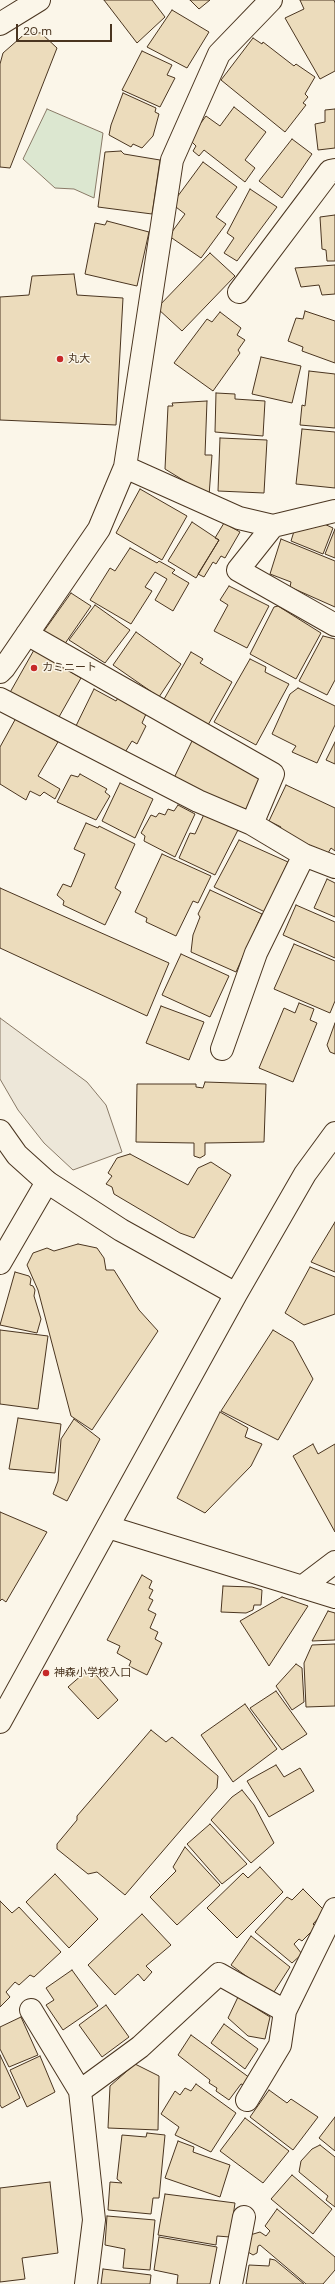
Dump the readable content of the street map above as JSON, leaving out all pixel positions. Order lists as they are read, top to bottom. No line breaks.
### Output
{"places":["丸大","カミニート","神森小学校入口"],"scale_bar":"20 m"}
